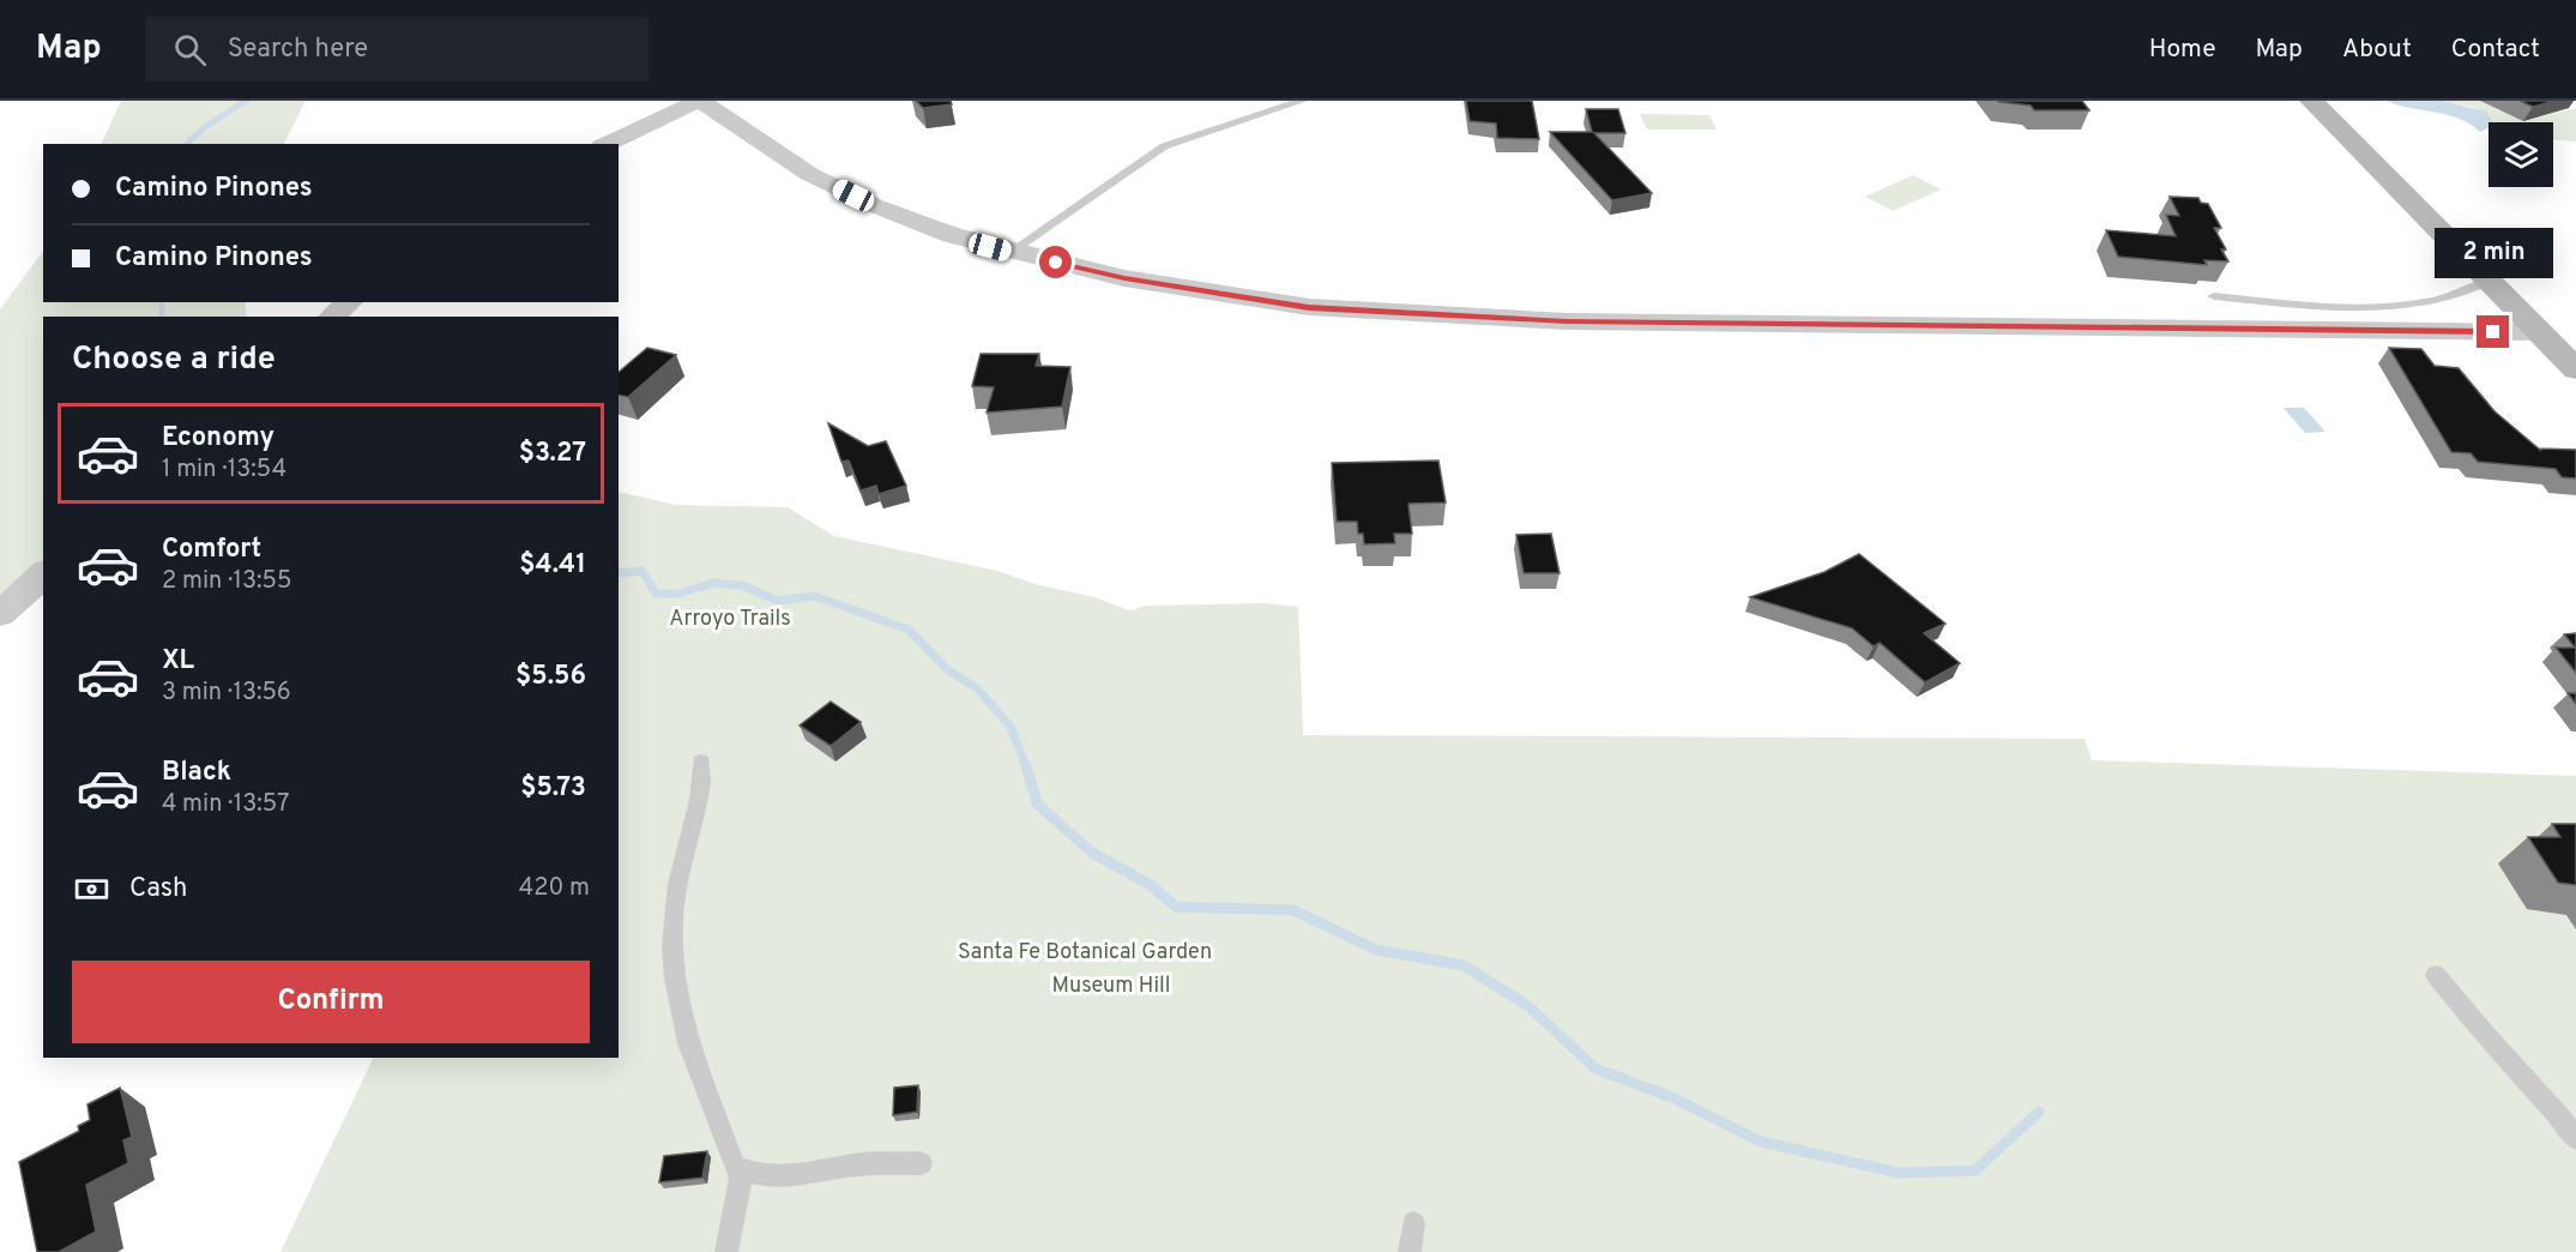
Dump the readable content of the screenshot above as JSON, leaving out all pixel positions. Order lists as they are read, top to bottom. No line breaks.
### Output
{"parks":["Arroyo Trails","Santa Fe Botanical Garden","Museum Hill"],"page":{"header":"Map","search":"Search here","nav":["Home","Map","About","Contact"],"banner":["Camino Pinones","Camino Pinones"],"bubble":"2 min","heading":"Choose a ride","list":[{"name":"Economy","note":"1 min · 13:54","value":"$3.27"},{"name":"Comfort","note":"2 min · 13:55","value":"$4.41"},{"name":"XL","note":"3 min · 13:56","value":"$5.56"},{"name":"Black","note":"4 min · 13:57","value":"$5.73"}],"pay":["Cash","420 m"],"buttons":"Confirm"}}
